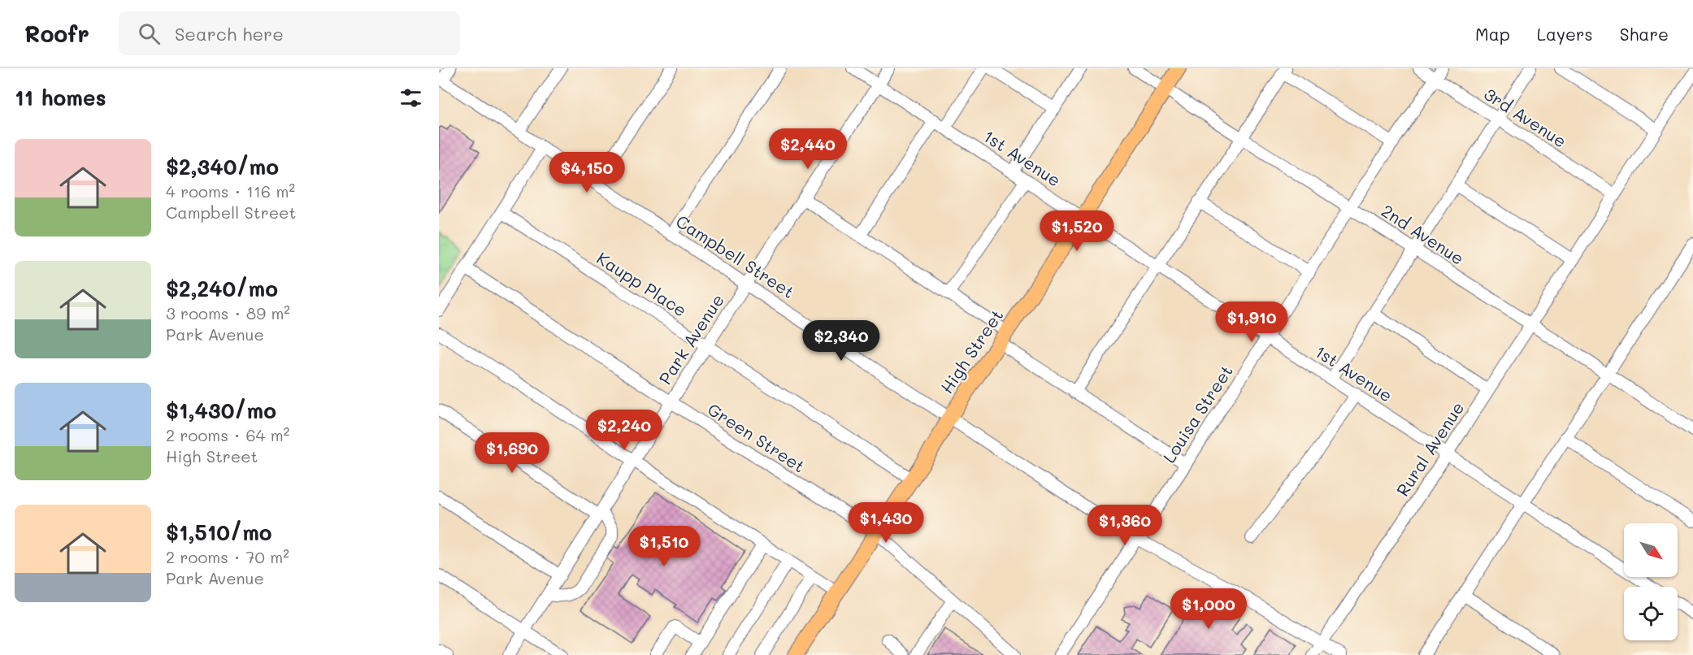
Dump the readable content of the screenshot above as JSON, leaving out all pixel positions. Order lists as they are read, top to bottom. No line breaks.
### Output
{"streets":{"main road":["High Street"],"street":["3rd Avenue","1st Avenue","2nd Avenue","Campbell Street","Kaupp Place","Park Avenue","Louisa Street","Green Street","Rural Avenue"]},"crossings":[["3rd Avenue","Louisa Street"],["3rd Avenue","Rural Avenue"],["1st Avenue","Park Avenue"],["1st Avenue","High Street"],["1st Avenue","Louisa Street"],["1st Avenue","Rural Avenue"],["2nd Avenue","High Street"],["2nd Avenue","Louisa Street"],["2nd Avenue","Rural Avenue"],["Campbell Street","Park Avenue"],["Campbell Street","High Street"],["Campbell Street","Louisa Street"],["Campbell Street","Rural Avenue"],["Kaupp Place","Park Avenue"],["Kaupp Place","High Street"],["Park Avenue","Green Street"],["High Street","Green Street"]],"north":"bottom right","page":{"header":"Roofr","search":"Search here","nav":["Map","Layers","Share"],"heading":"11 homes","list":[{"name":"$2,340/mo","note":"4 rooms · 116 m² · Campbell Street"},{"name":"$2,240/mo","note":"3 rooms · 89 m² · Park Avenue"},{"name":"$1,430/mo","note":"2 rooms · 64 m² · High Street"},{"name":"$1,510/mo","note":"2 rooms · 70 m² · Park Avenue"}],"price":["$2,440","$4,150","$1,520","$1,910","$2,340","$2,240","$1,690","$1,430","$1,360","$1,510","$1,000"]}}
